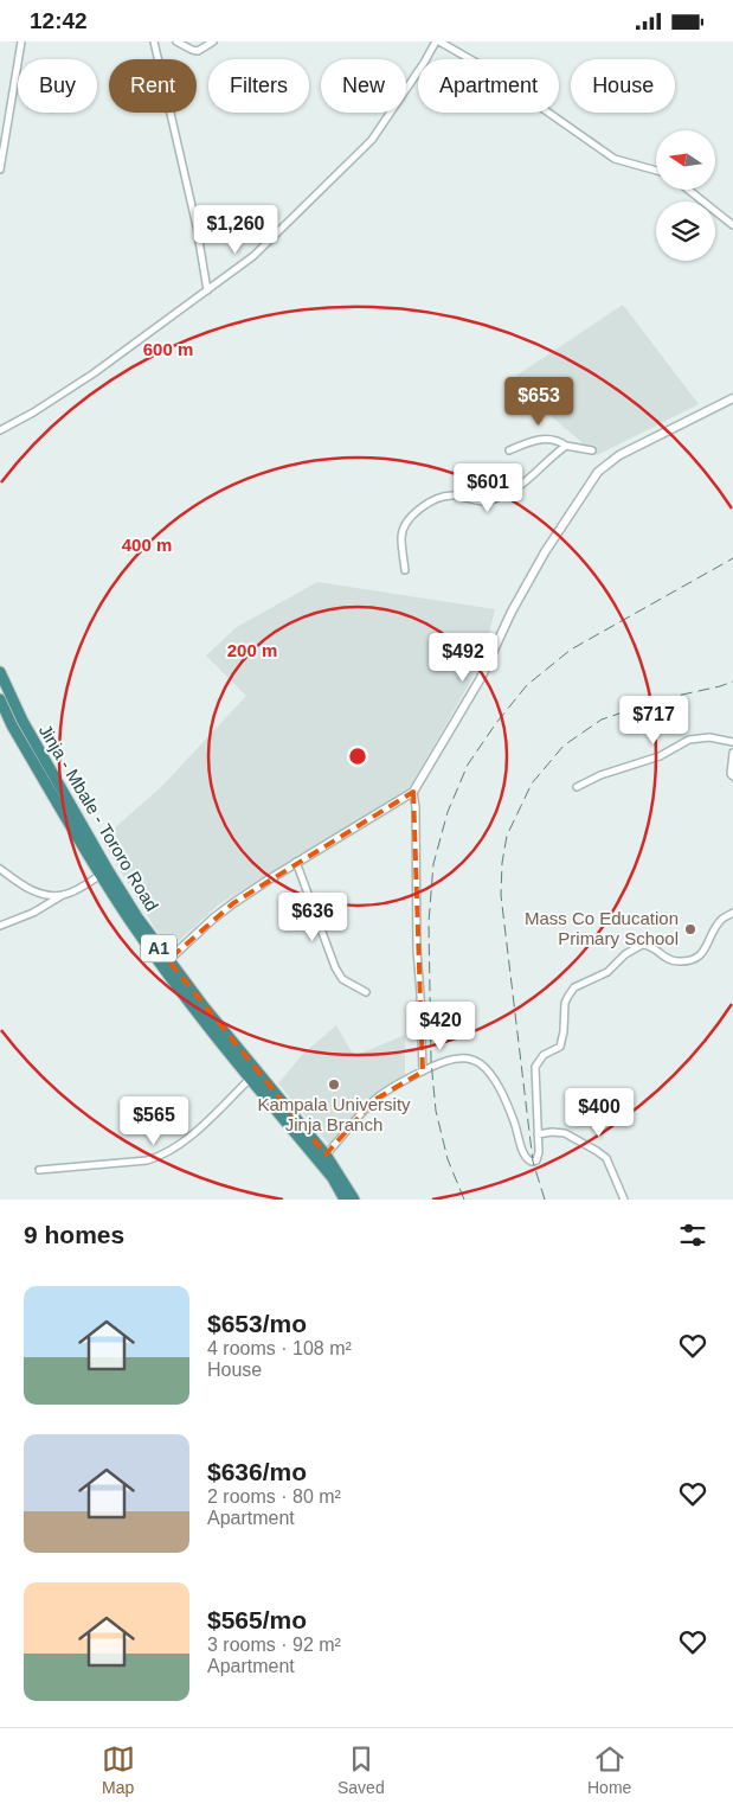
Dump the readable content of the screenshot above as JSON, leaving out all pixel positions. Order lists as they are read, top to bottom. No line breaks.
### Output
{"streets":{"highway":["Jinja - Mbale - Tororo Road","A1"]},"places":["Mass Co Education Primary School","Kampala University Jinja Branch"],"north":"left","page":{"status":"12:42","chip":["Buy","Rent","Filters","New","Apartment","House"],"price":["$1,260","$653","$601","$492","$717","$636","$420","$400","$565"],"heading":"9 homes","list":[{"name":"$653/mo","note":"4 rooms · 108 m² · House"},{"name":"$636/mo","note":"2 rooms · 80 m² · Apartment"},{"name":"$565/mo","note":"3 rooms · 92 m² · Apartment"}],"tabs":["Map","Saved","Home"]},"rings":["600 m","400 m","200 m"]}
